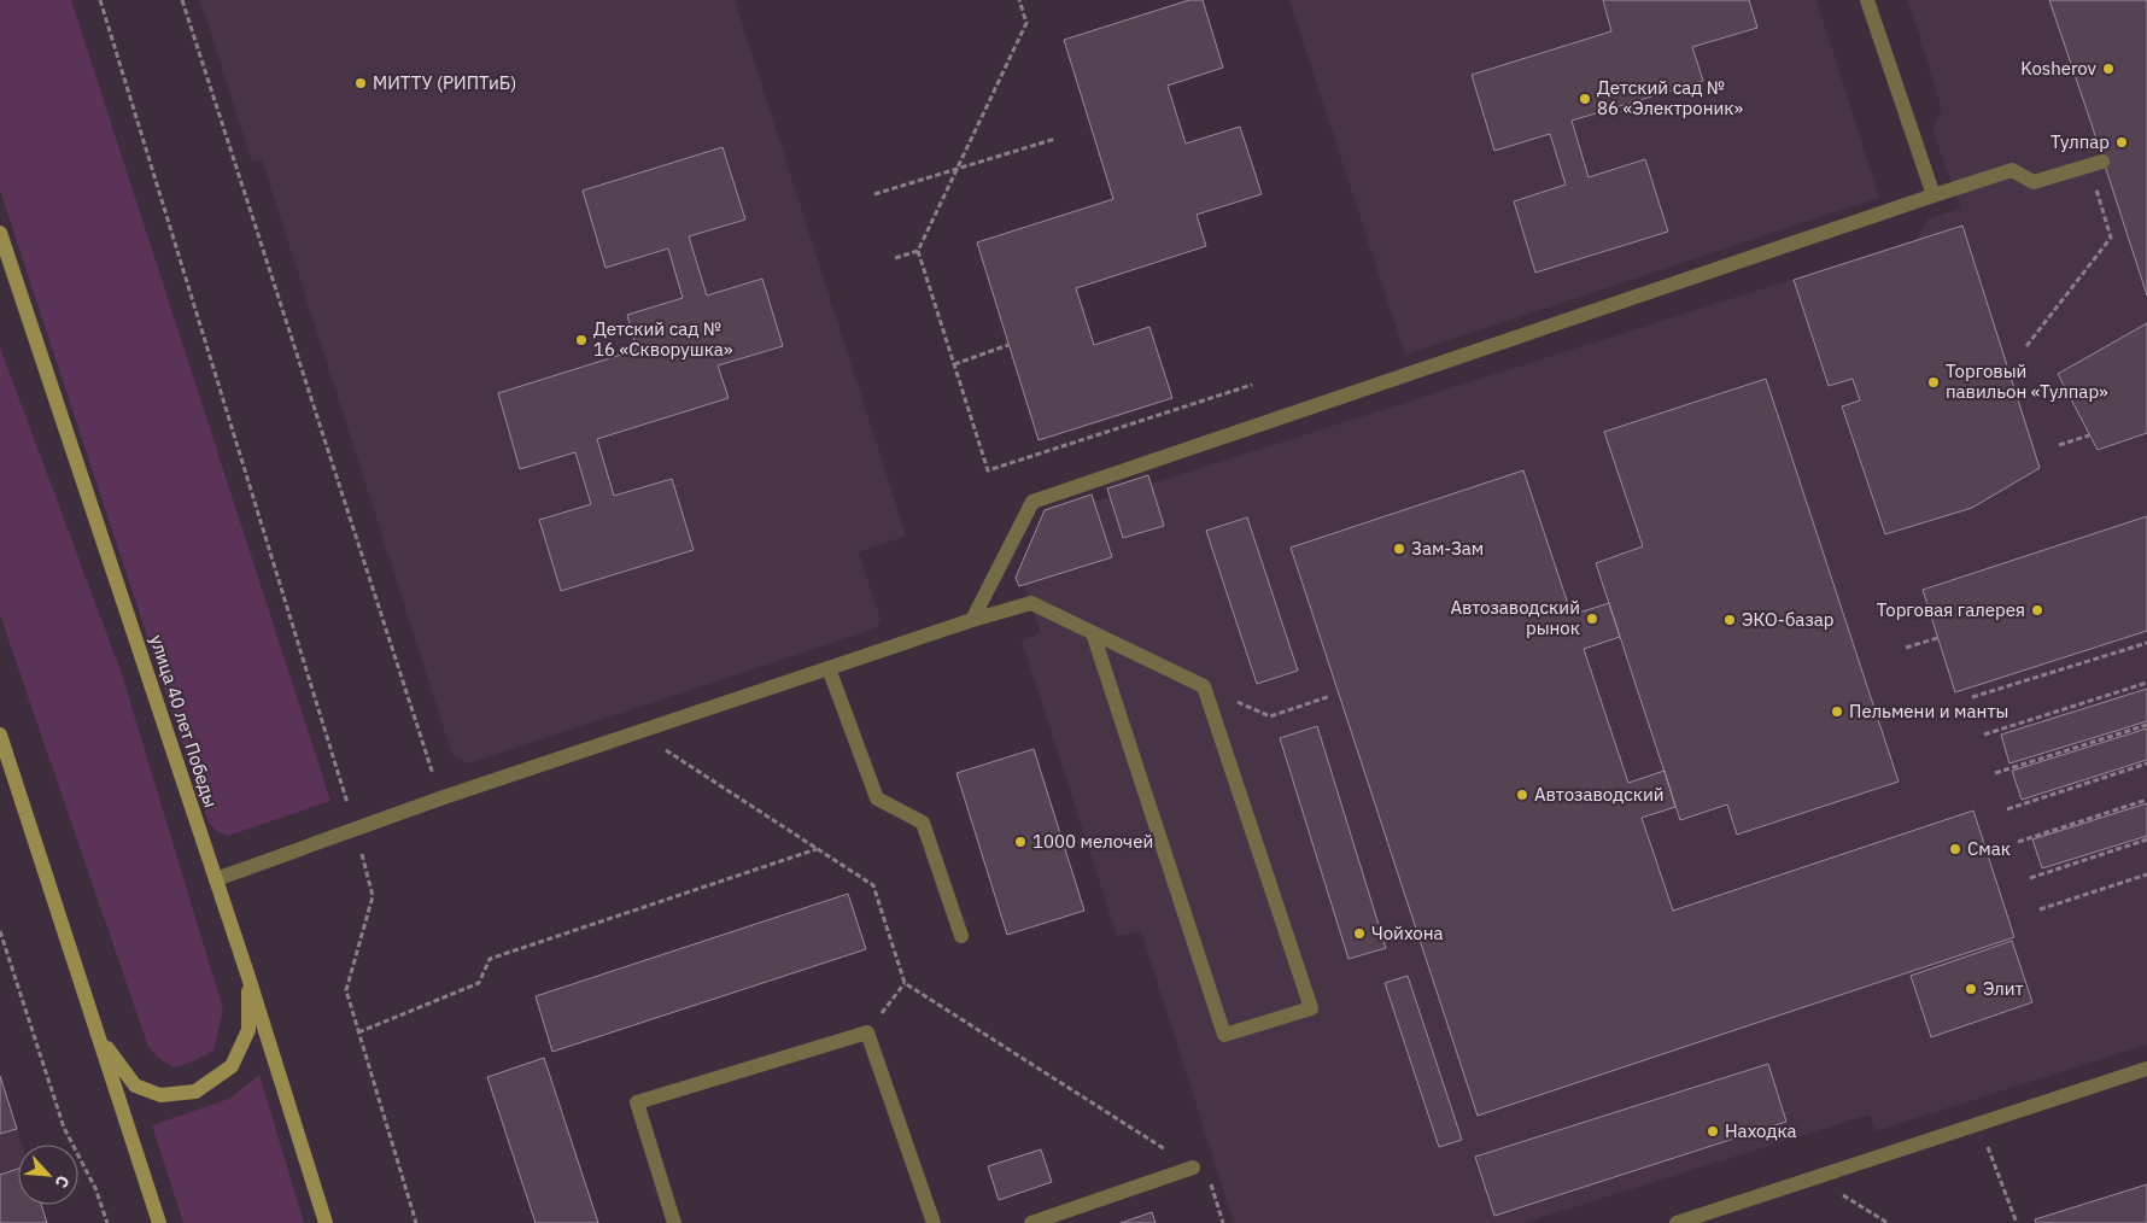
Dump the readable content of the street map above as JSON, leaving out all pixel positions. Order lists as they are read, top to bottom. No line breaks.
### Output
{"streets":{"street":["улица 40 лет Победы"]},"places":["Kosherov","МИТТУ (РИПТиБ)","Детский сад № 86 «Электроник»","Тулпар","Детский сад № 16 «Скворушка»","Торговый павильон «Тулпар»","Зам-Зам","Торговая галерея","Автозаводский рынок","ЭКО-базар","Пельмени и манты","Автозаводский","1000 мелочей","Смак","Чойхона","Элит","Находка"],"north":"bottom right"}
